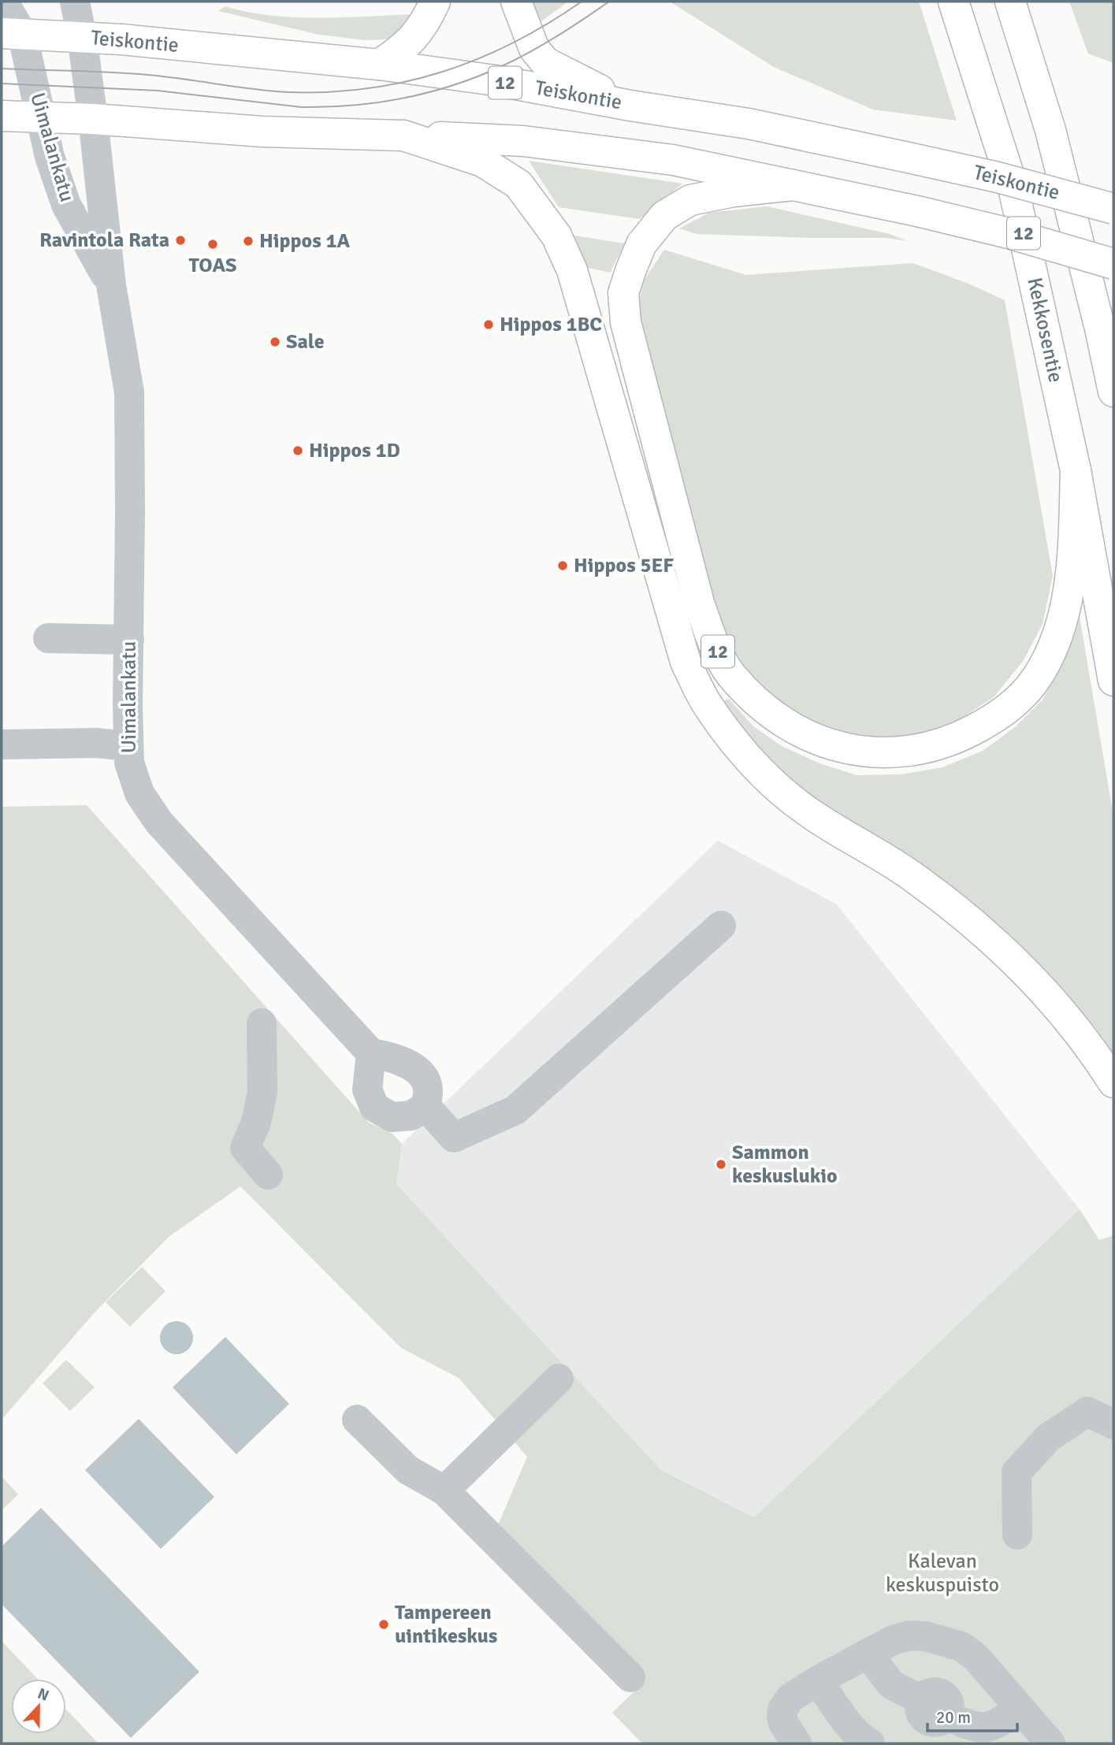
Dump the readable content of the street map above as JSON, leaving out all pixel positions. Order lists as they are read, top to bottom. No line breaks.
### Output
{"streets":{"main road":["Teiskontie","12","Kekkosentie"],"street":["Uimalankatu"]},"crossings":[["Teiskontie","Uimalankatu"],["12","Kekkosentie"]],"parks":["Kalevan keskuspuisto"],"places":["Ravintola Rata","Hippos 1A","TOAS","Hippos 1BC","Sale","Hippos 1D","Hippos 5EF","Sammon keskuslukio","Tampereen uintikeskus"],"scale_bar":"20 m","north":"top"}
